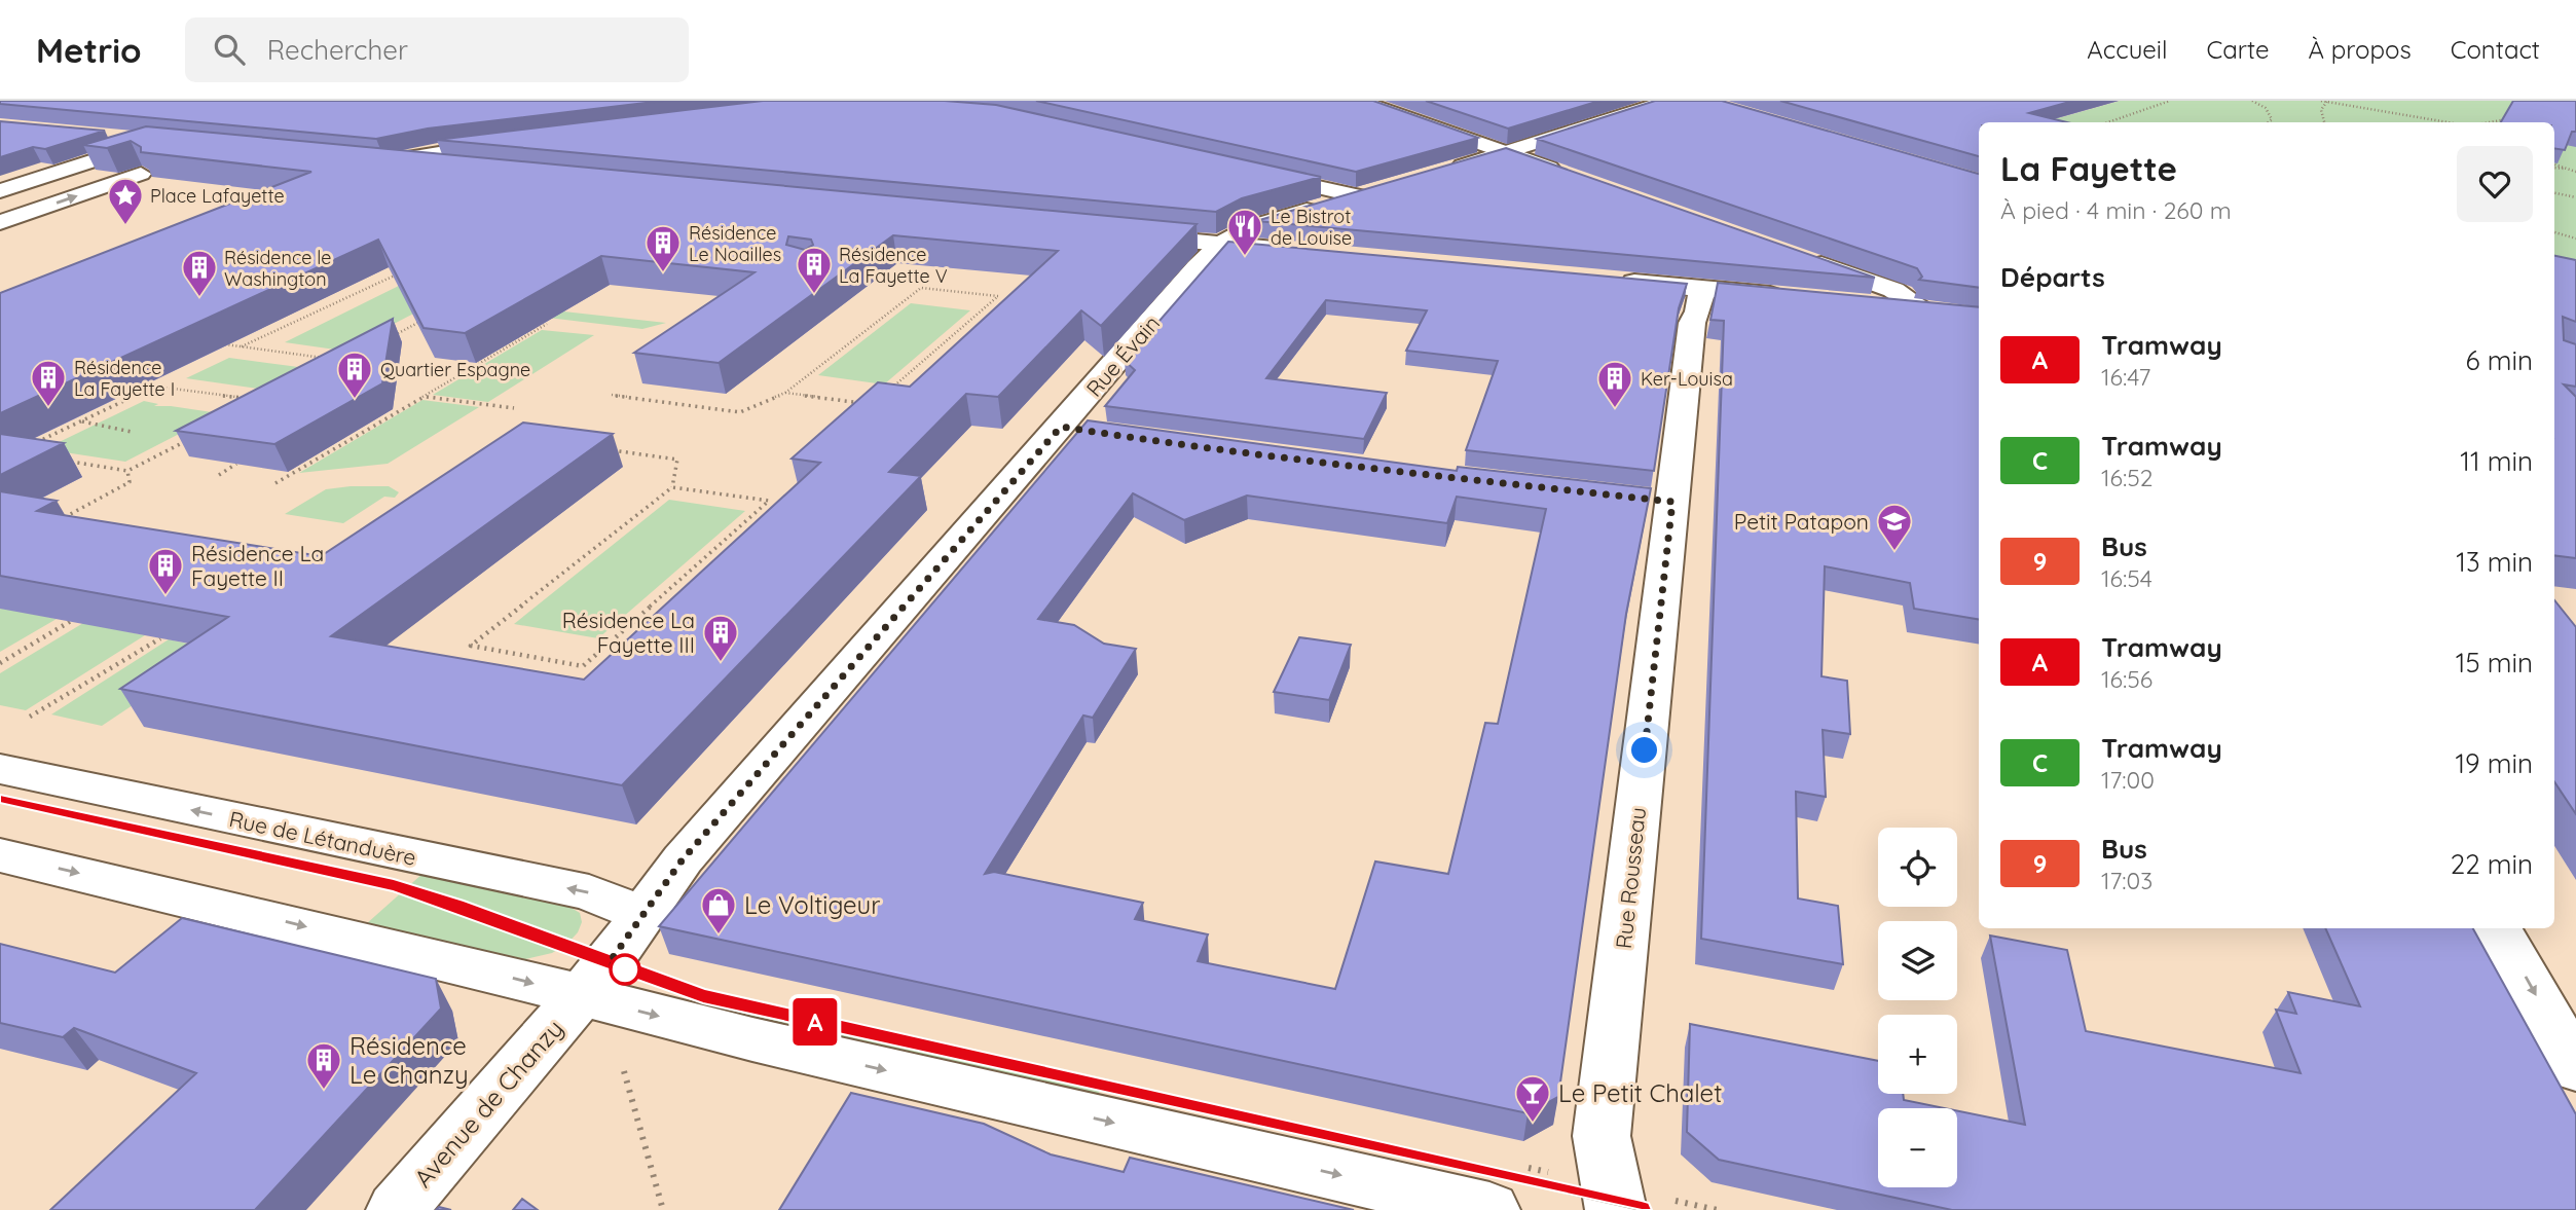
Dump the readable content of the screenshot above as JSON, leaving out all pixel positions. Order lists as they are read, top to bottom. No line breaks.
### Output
{"streets":{"street":["Rue Évain","Rue de Létanduère","Rue Rousseau","Avenue de Chanzy"]},"crossings":[["Rue Évain","Rue de Létanduère"],["Rue Évain","Avenue de Chanzy"]],"places":{"place":["Place Lafayette"],"restaurant":["Le Bistrot de Louise"],"building":["Résidence Le Noailles","Résidence La Fayette V","Résidence le Washington","Quartier Espagne","Résidence La Fayette I","Ker-Louisa","Résidence La Fayette II","Résidence La Fayette III","Résidence Le Chanzy"],"school or university":["Petit Patapon"],"shop":["Le Voltigeur"],"bar":["Le Petit Chalet"]},"lines":["tram line A"],"page":{"header":"Metrio","search":"Rechercher","nav":["Accueil","Carte","À propos","Contact"],"on_map":"A","heading":[["La Fayette","À pied · 4 min · 260 m"],"Départs"],"list":[{"mark":"A","name":"Tramway","note":"16:47","value":"6 min"},{"mark":"C","name":"Tramway","note":"16:52","value":"11 min"},{"mark":"9","name":"Bus","note":"16:54","value":"13 min"},{"mark":"A","name":"Tramway","note":"16:56","value":"15 min"},{"mark":"C","name":"Tramway","note":"17:00","value":"19 min"},{"mark":"9","name":"Bus","note":"17:03","value":"22 min"}],"map_buttons":["+","−"]}}
